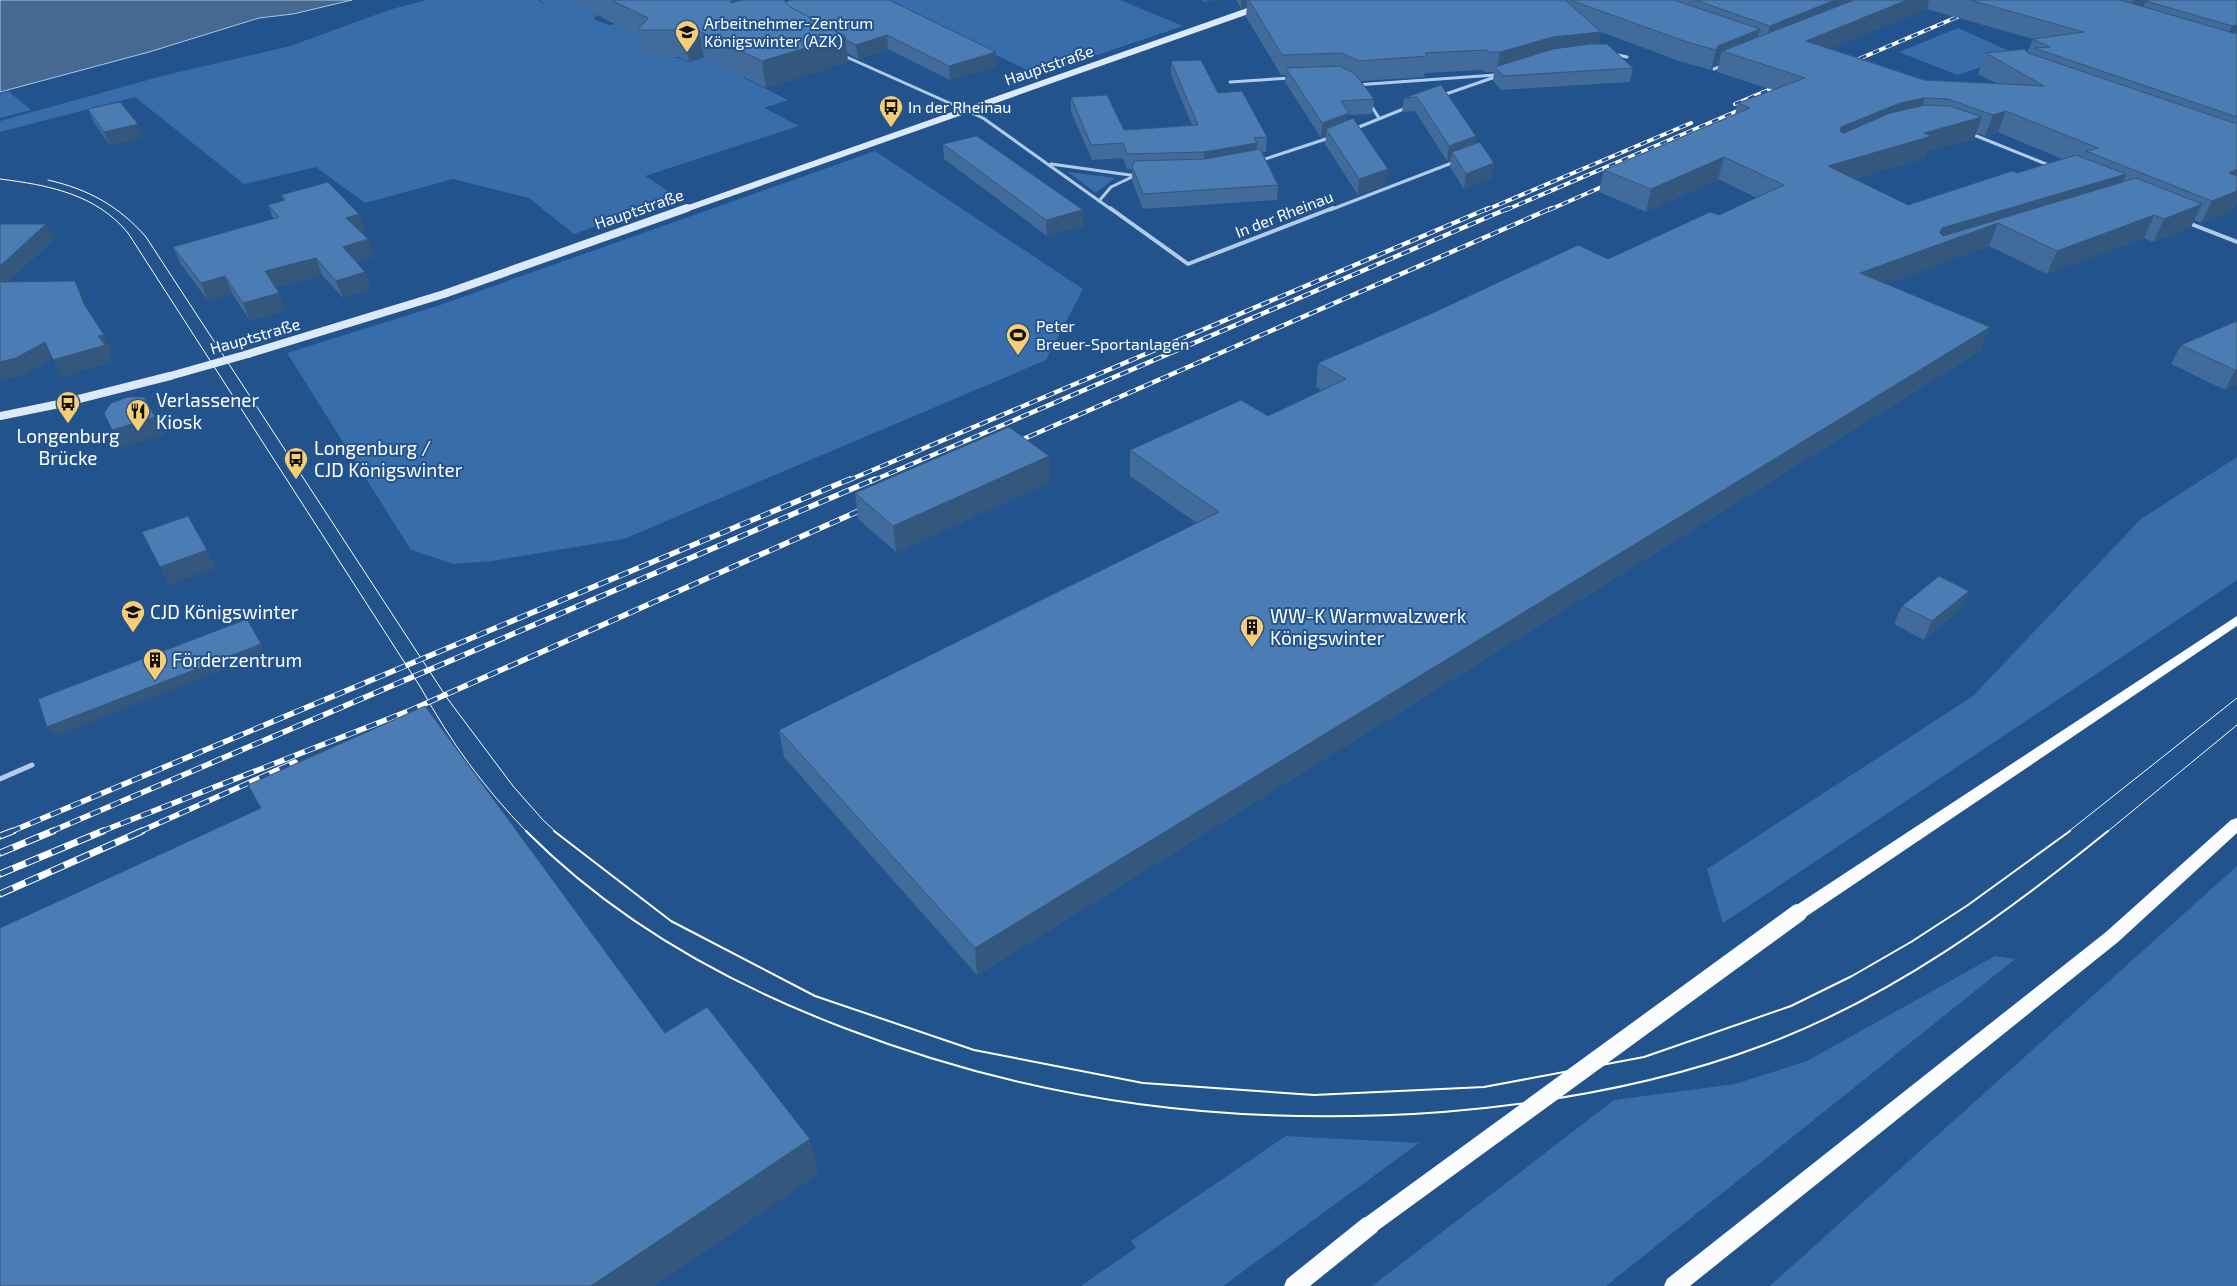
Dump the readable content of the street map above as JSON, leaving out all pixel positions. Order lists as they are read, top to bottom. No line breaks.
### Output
{"streets":{"main road":["Hauptstraße"],"street":["In der Rheinau"]},"crossings":[["Hauptstraße","In der Rheinau"]],"places":{"school or university":["Arbeitnehmer-Zentrum Königswinter (AZK)","CJD Königswinter"],"bus stop":["In der Rheinau","Longenburg Brücke","Longenburg / CJD Königswinter"],"sports":["Peter Breuer-Sportanlagen"],"restaurant":["Verlassener Kiosk"],"building":["WW-K Warmwalzwerk Königswinter","Förderzentrum"]}}
